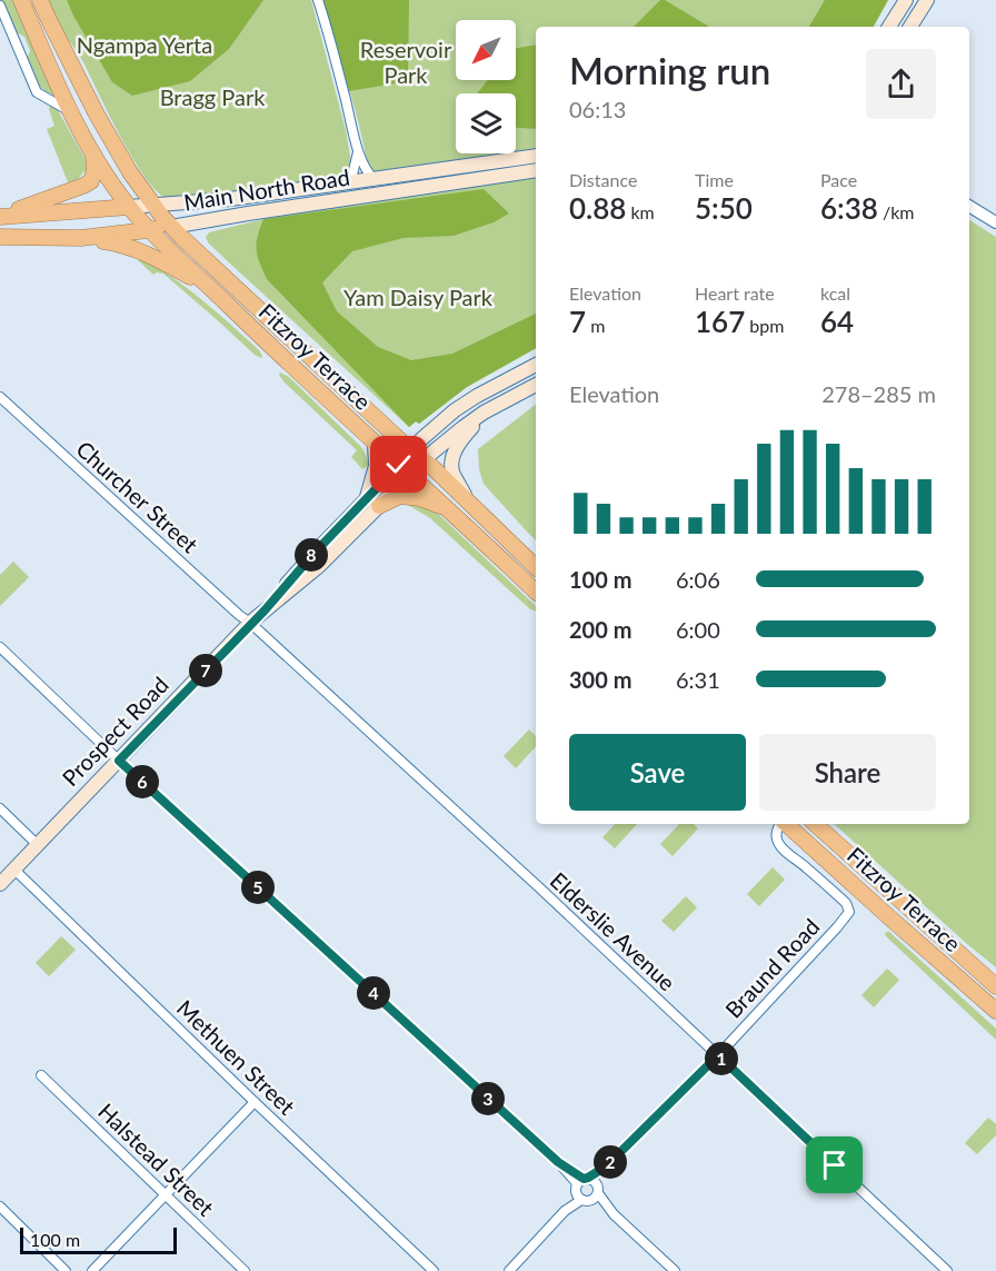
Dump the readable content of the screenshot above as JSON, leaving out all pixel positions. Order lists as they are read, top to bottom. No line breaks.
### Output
{"streets":{"highway":["Main North Road","Fitzroy Terrace"],"main road":["Prospect Road"],"street":["Churcher Street","Elderslie Avenue","Braund Road","Methuen Street","Halstead Street"]},"crossings":[["Main North Road","Fitzroy Terrace"],["Fitzroy Terrace","Prospect Road"],["Churcher Street","Prospect Road"],["Churcher Street","Elderslie Avenue"],["Prospect Road","Elderslie Avenue"],["Prospect Road","Methuen Street"],["Elderslie Avenue","Braund Road"]],"parks":["Ngampa Yerta","Reservoir Park","Bragg Park","Yam Daisy Park"],"scale_bar":"100 m","north":"bottom left","page":{"heading":["Morning run","06:13"],"stats":[["Distance","0.88 km"],["Time","5:50"],["Pace","6:38 /km"],["Elevation","7 m"],["Heart rate","167 bpm"],["kcal","64"]],"chart":["Elevation","278–285 m"],"pins":["8","7","6","5","4","1","3","2"],"list":[{"name":"100 m","note":"6:06"},{"name":"200 m","note":"6:00"},{"name":"300 m","note":"6:31"}],"buttons":["Save","Share"],"scale":"100 m"}}
